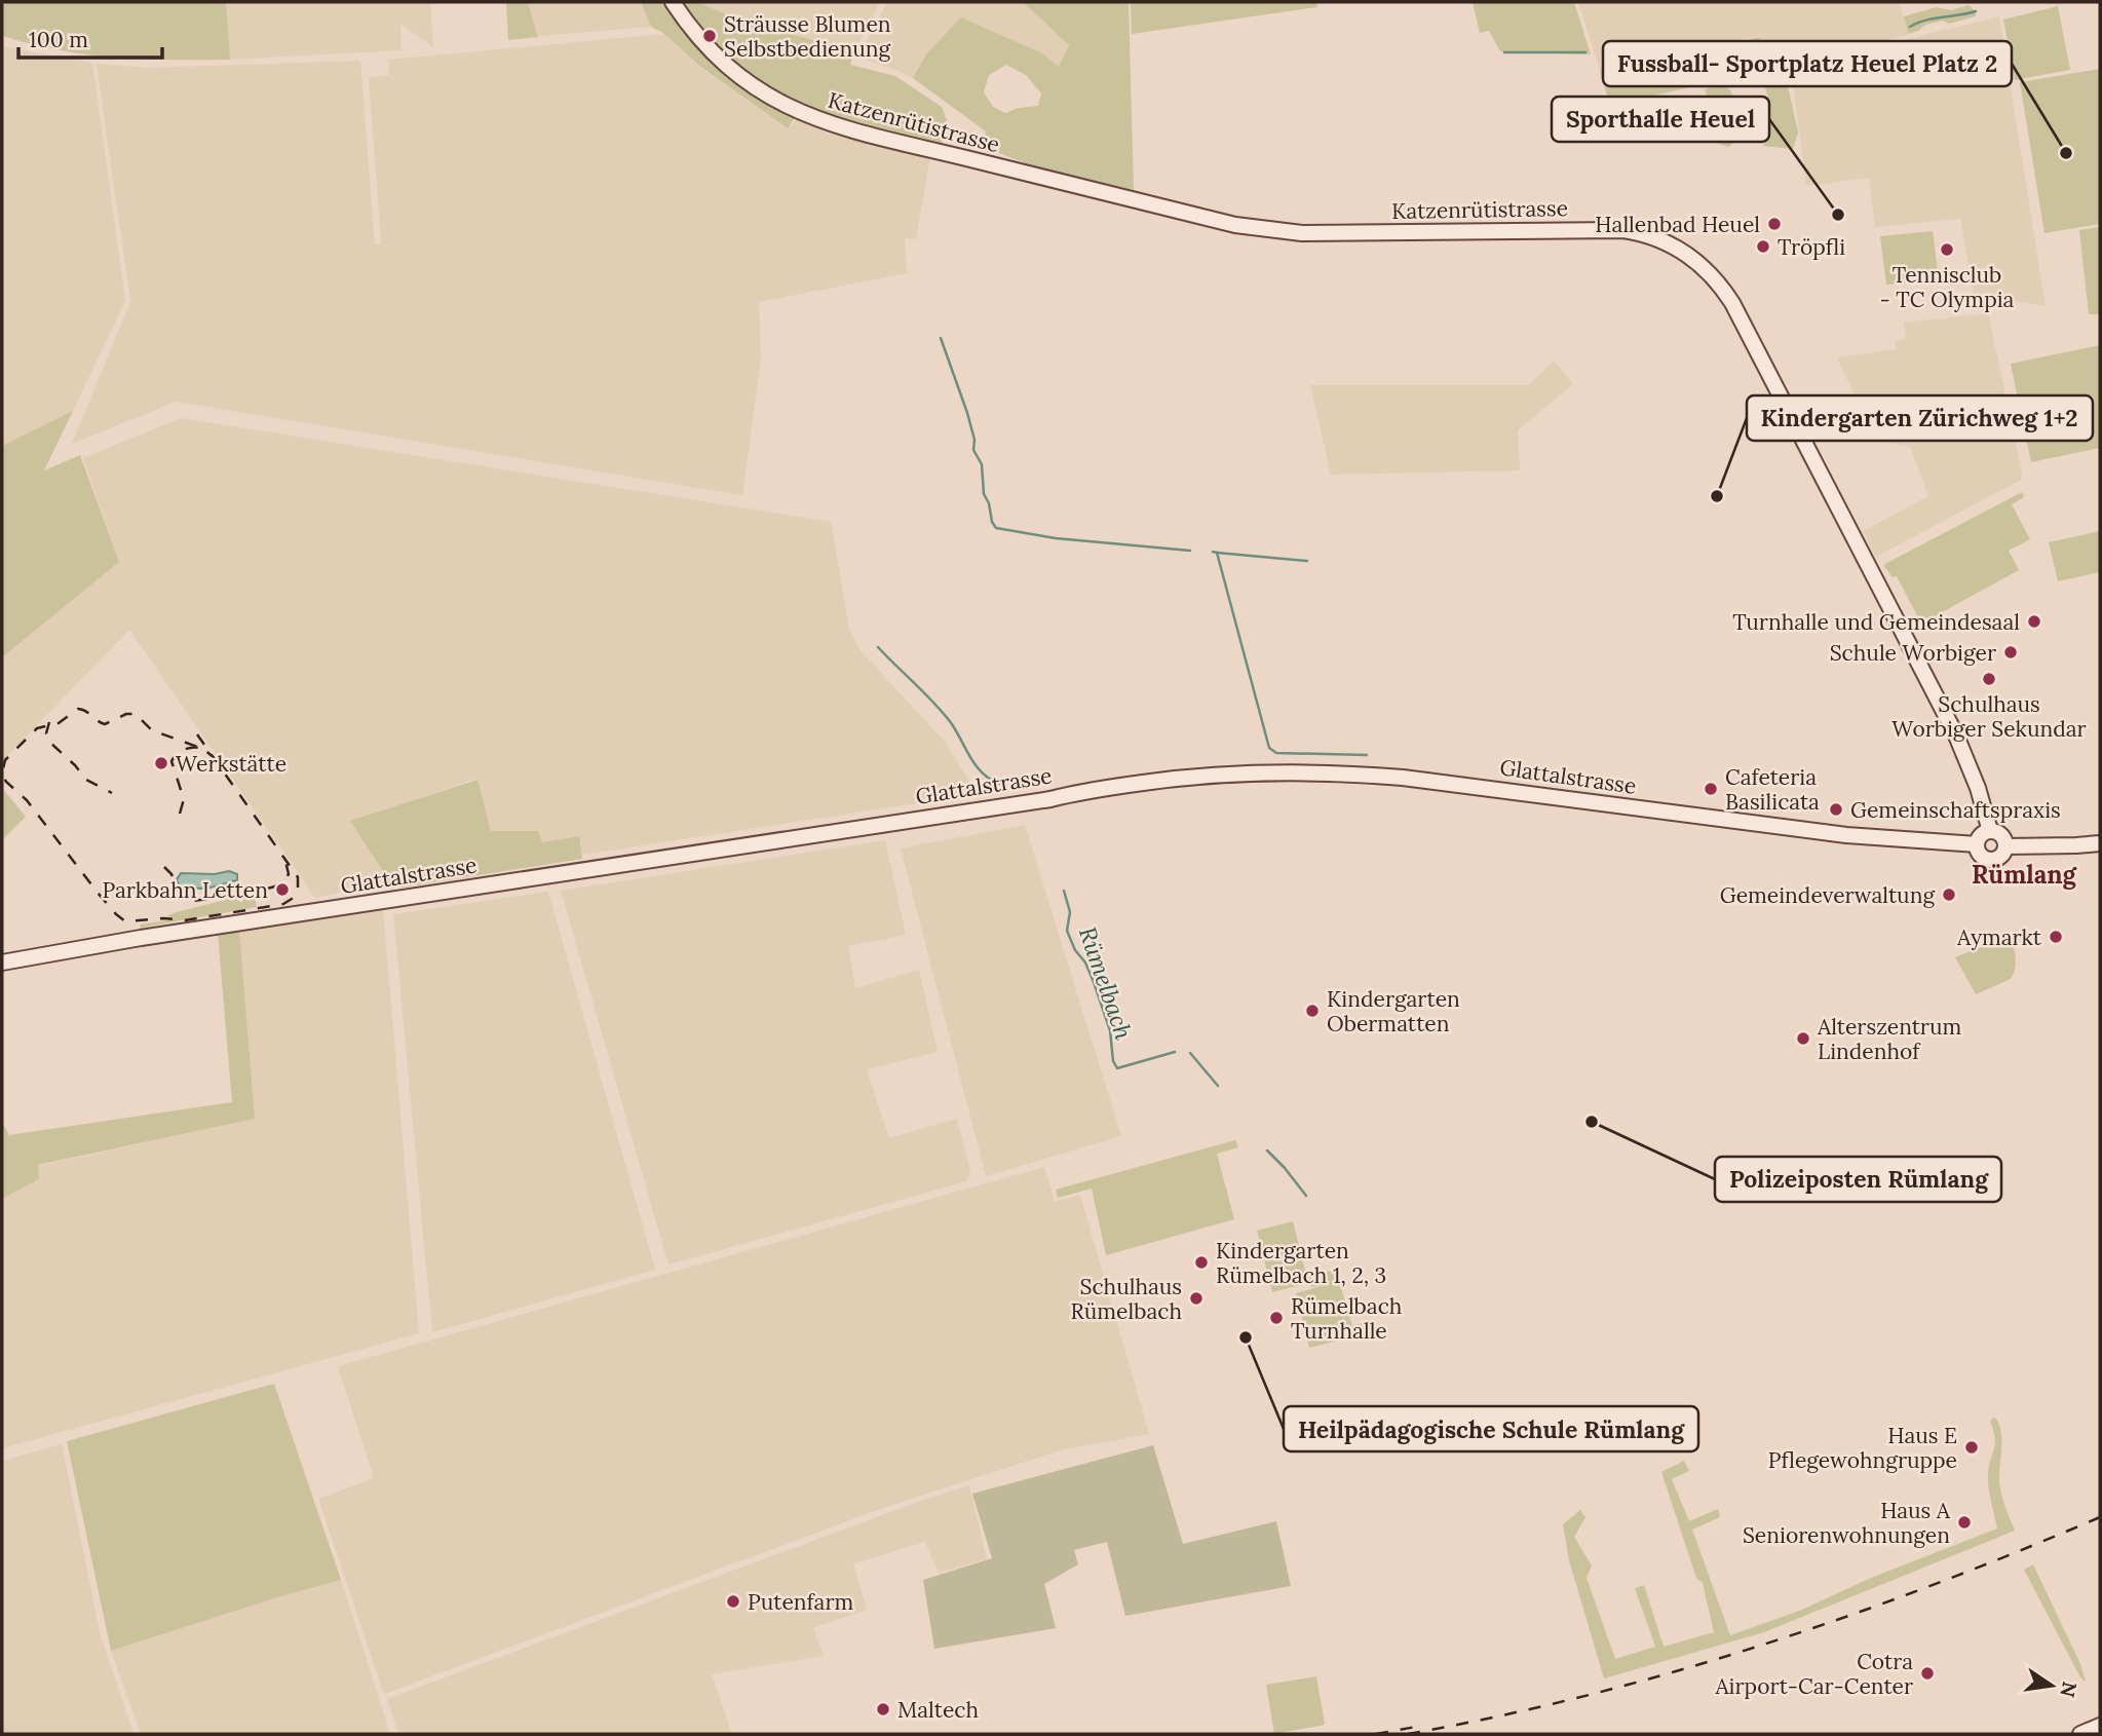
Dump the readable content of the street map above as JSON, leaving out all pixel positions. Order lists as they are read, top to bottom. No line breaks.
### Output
{"streets":{"street":["Katzenrütistrasse","Glattalstrasse"]},"crossings":[["Katzenrütistrasse","Glattalstrasse"]],"districts":["Rümlang"],"water":["Rümelbach"],"places":["Sträusse Blumen Selbstbedienung","Fussball- Sportplatz Heuel Platz 2","Sporthalle Heuel","Hallenbad Heuel","Tröpfli","Tennisclub - TC Olympia","Kindergarten Zürichweg 1+2","Turnhalle und Gemeindesaal","Schule Worbiger","Schulhaus Worbiger Sekundar","Werkstätte","Cafeteria Basilicata","Gemeinschaftspraxis","Parkbahn Letten","Gemeindeverwaltung","Aymarkt","Kindergarten Obermatten","Alterszentrum Lindenhof","Polizeiposten Rümlang","Kindergarten Rümelbach 1, 2, 3","Schulhaus Rümelbach","Rümelbach Turnhalle","Heilpädagogische Schule Rümlang","Haus E Pflegewohngruppe","Haus A Seniorenwohnungen","Putenfarm","Cotra Airport-Car-Center","Maltech"],"scale_bar":"100 m","north":"right"}
